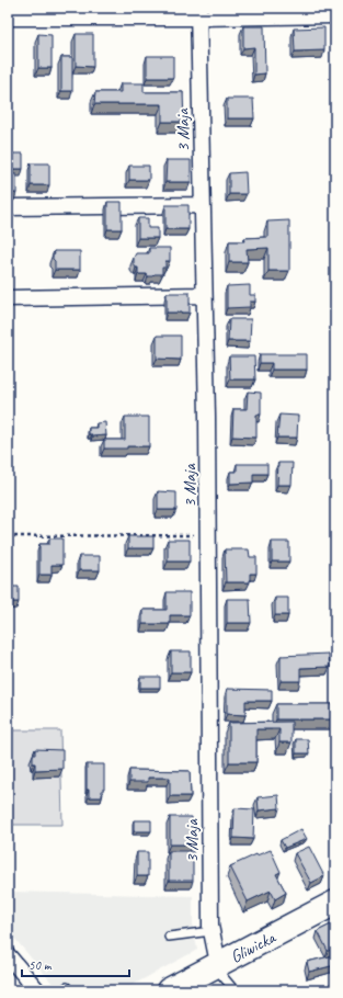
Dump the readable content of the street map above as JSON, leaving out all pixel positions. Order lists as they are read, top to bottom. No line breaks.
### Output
{"streets":{"main road":["Gliwicka"],"street":["3 Maja"]},"crossings":[["3 Maja","Gliwicka"]],"scale_bar":"50 m"}
